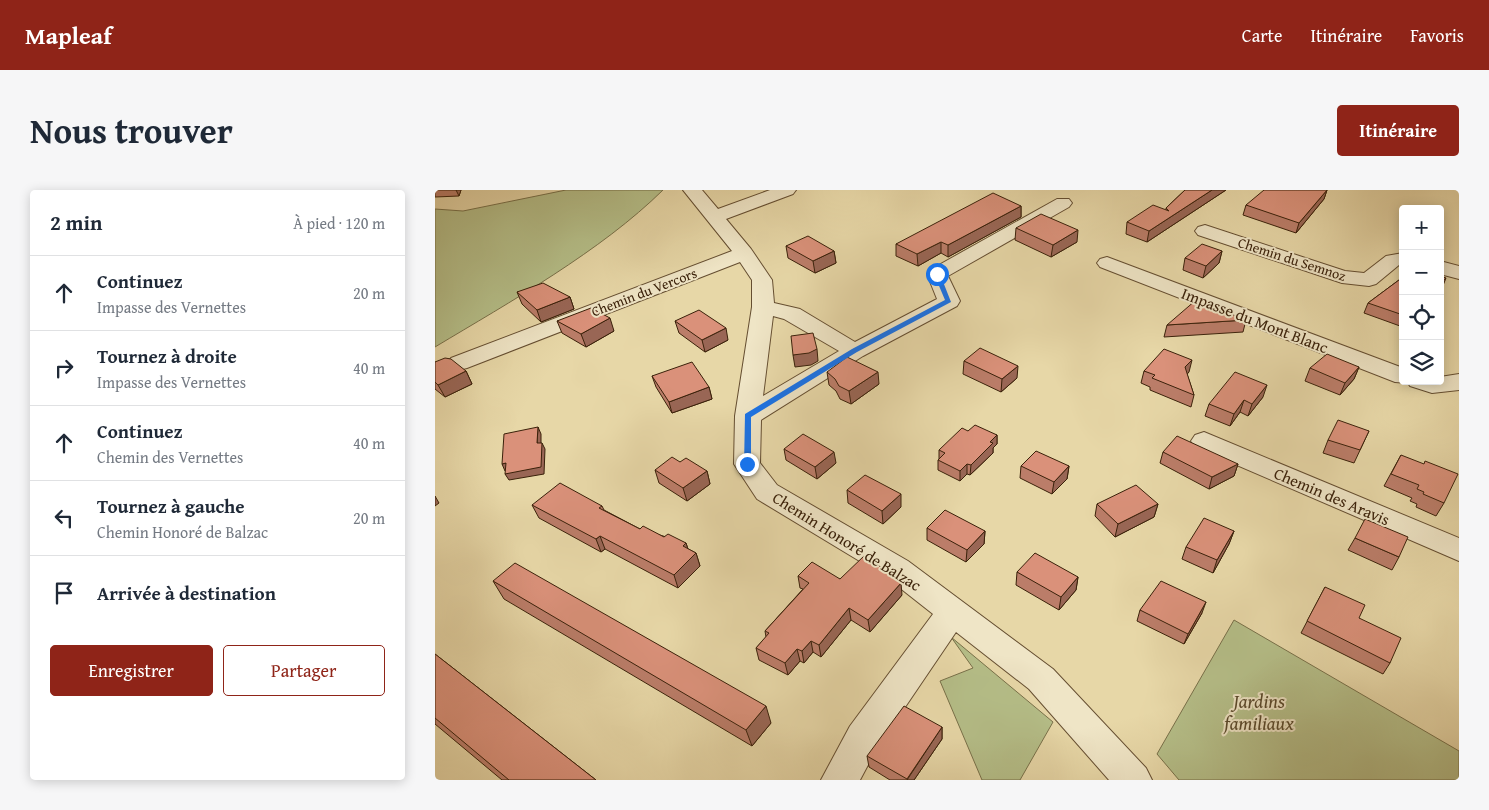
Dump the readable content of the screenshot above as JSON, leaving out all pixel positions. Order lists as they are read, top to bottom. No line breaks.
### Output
{"streets":{"street":["Chemin du Semnoz","Chemin du Vercors","Impasse du Mont Blanc","Chemin des Aravis","Chemin Honoré de Balzac"]},"crossings":[["Chemin du Vercors","Chemin Honoré de Balzac"]],"parks":["Jardins familiaux"],"page":{"header":"Mapleaf","nav":["Carte","Itinéraire","Favoris"],"title":"Nous trouver","buttons":["Itinéraire",["Enregistrer","Partager"]],"heading":["2 min","À pied · 120 m"],"map_buttons":["+","−"],"list":[["Continuez","Impasse des Vernettes","20 m"],["Tournez à droite","Impasse des Vernettes","40 m"],["Continuez","Chemin des Vernettes","40 m"],["Tournez à gauche","Chemin Honoré de Balzac","20 m"],"Arrivée à destination"]}}
